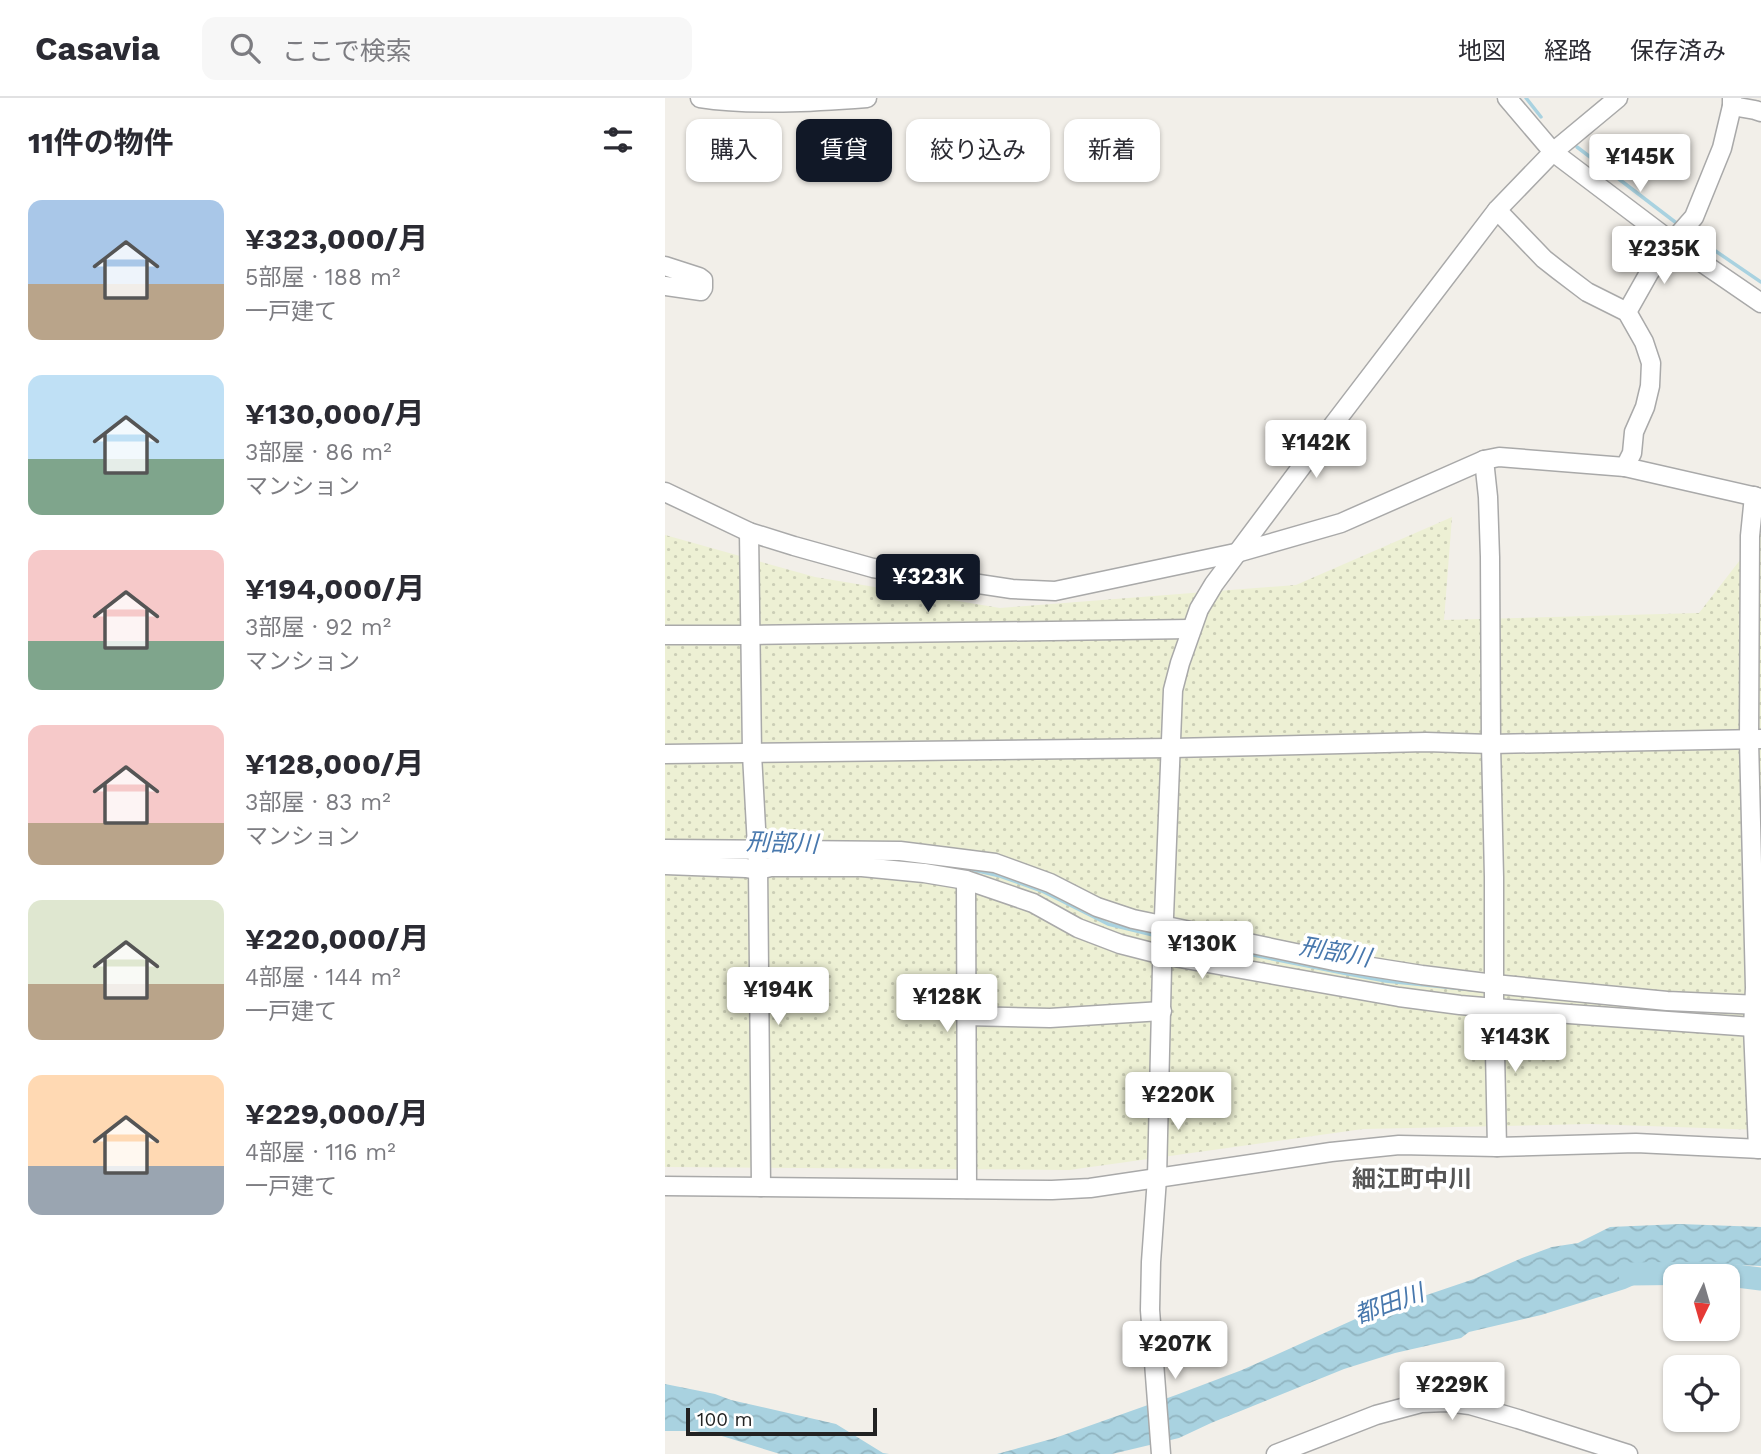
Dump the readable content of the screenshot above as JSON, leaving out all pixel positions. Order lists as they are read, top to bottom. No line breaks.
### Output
{"districts":["細江町中川"],"water":["刑部川","都田川"],"scale_bar":"100 m","north":"bottom","page":{"header":"Casavia","search":"ここで検索","nav":["地図","経路","保存済み"],"heading":"11件の物件","chip":["購入","賃貸","絞り込み","新着"],"price":["¥145K","¥235K","¥142K","¥323K","¥130K","¥194K","¥128K","¥143K","¥220K","¥207K","¥229K"],"list":[{"name":"¥323,000/月","note":"5部屋 · 188 m² · 一戸建て"},{"name":"¥130,000/月","note":"3部屋 · 86 m² · マンション"},{"name":"¥194,000/月","note":"3部屋 · 92 m² · マンション"},{"name":"¥128,000/月","note":"3部屋 · 83 m² · マンション"},{"name":"¥220,000/月","note":"4部屋 · 144 m² · 一戸建て"},{"name":"¥229,000/月","note":"4部屋 · 116 m² · 一戸建て"}],"scale":"100 m"}}
